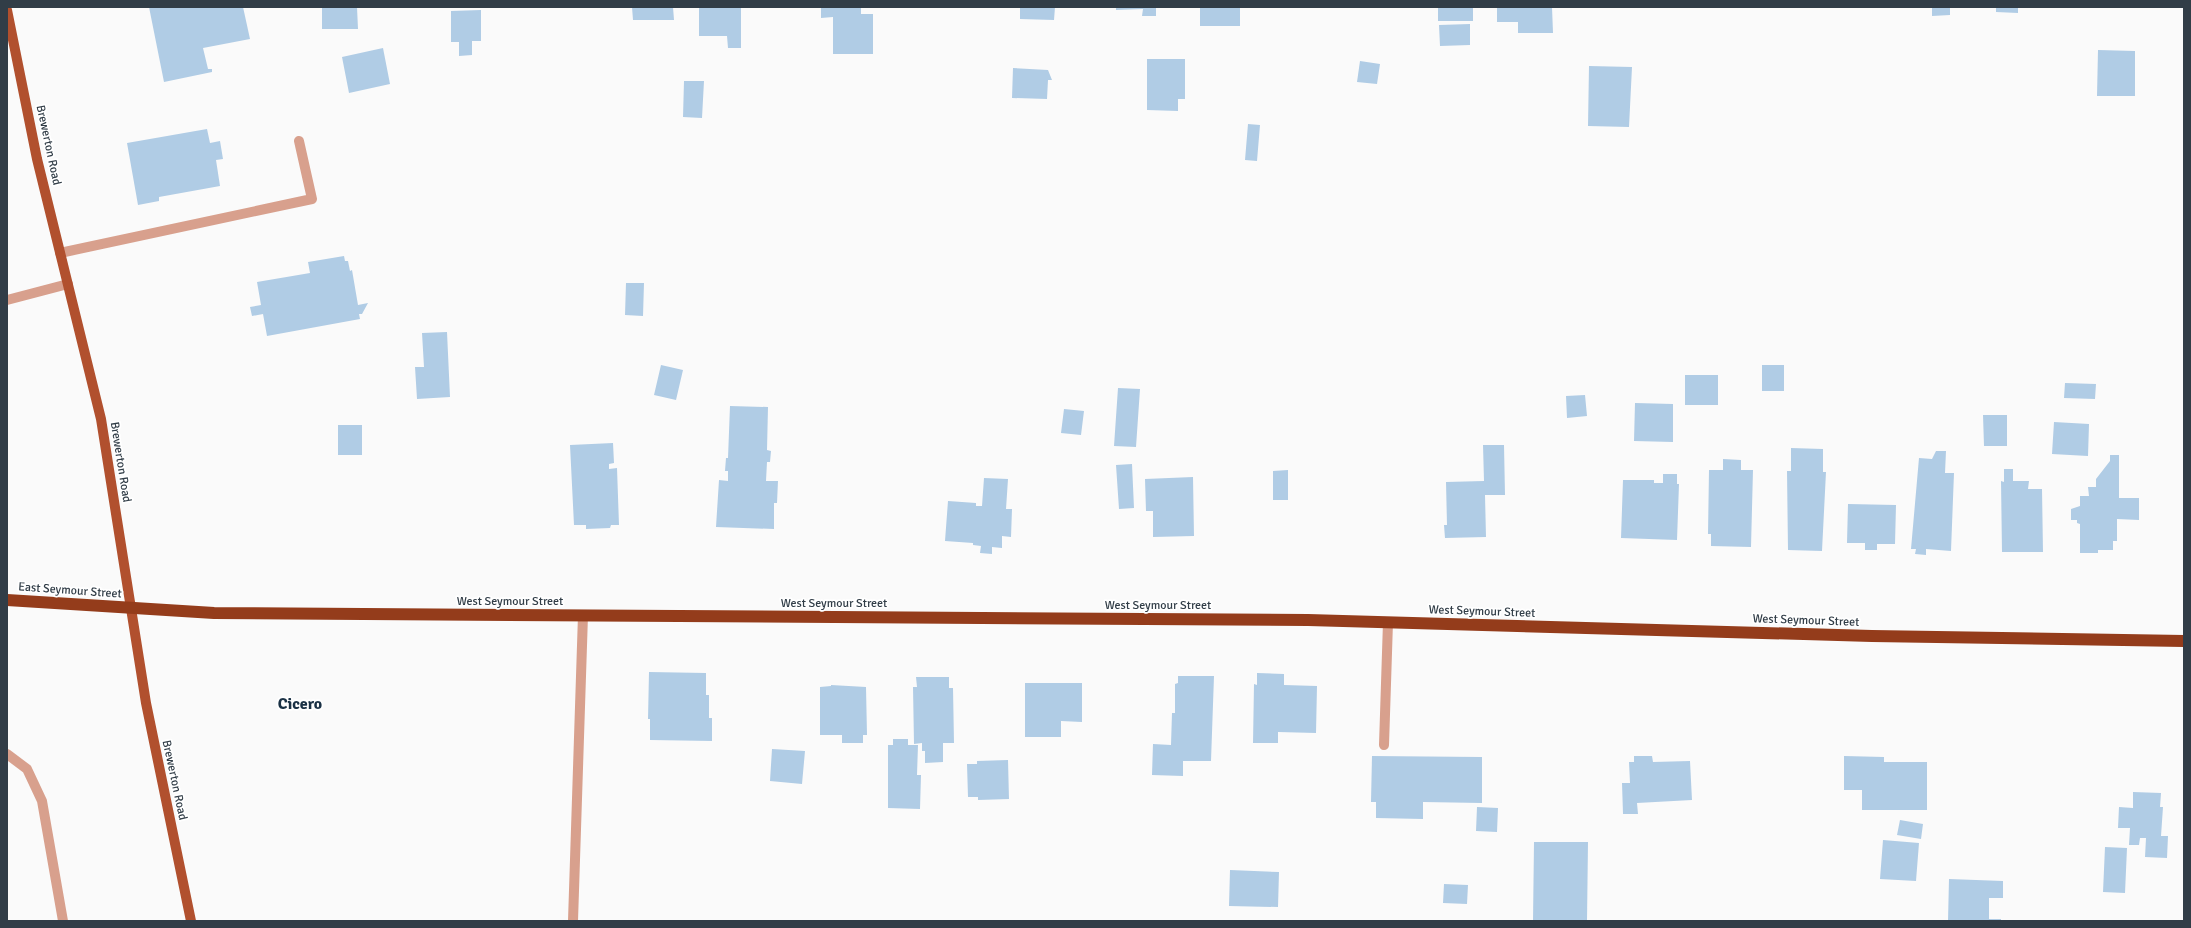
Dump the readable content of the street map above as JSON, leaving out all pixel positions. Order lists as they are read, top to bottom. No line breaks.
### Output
{"streets":{"highway":["East Seymour Street","West Seymour Street"],"main road":["Brewerton Road"]},"crossings":[["Brewerton Road","East Seymour Street"],["Brewerton Road","West Seymour Street"],["East Seymour Street","West Seymour Street"]],"districts":["Cicero"]}
